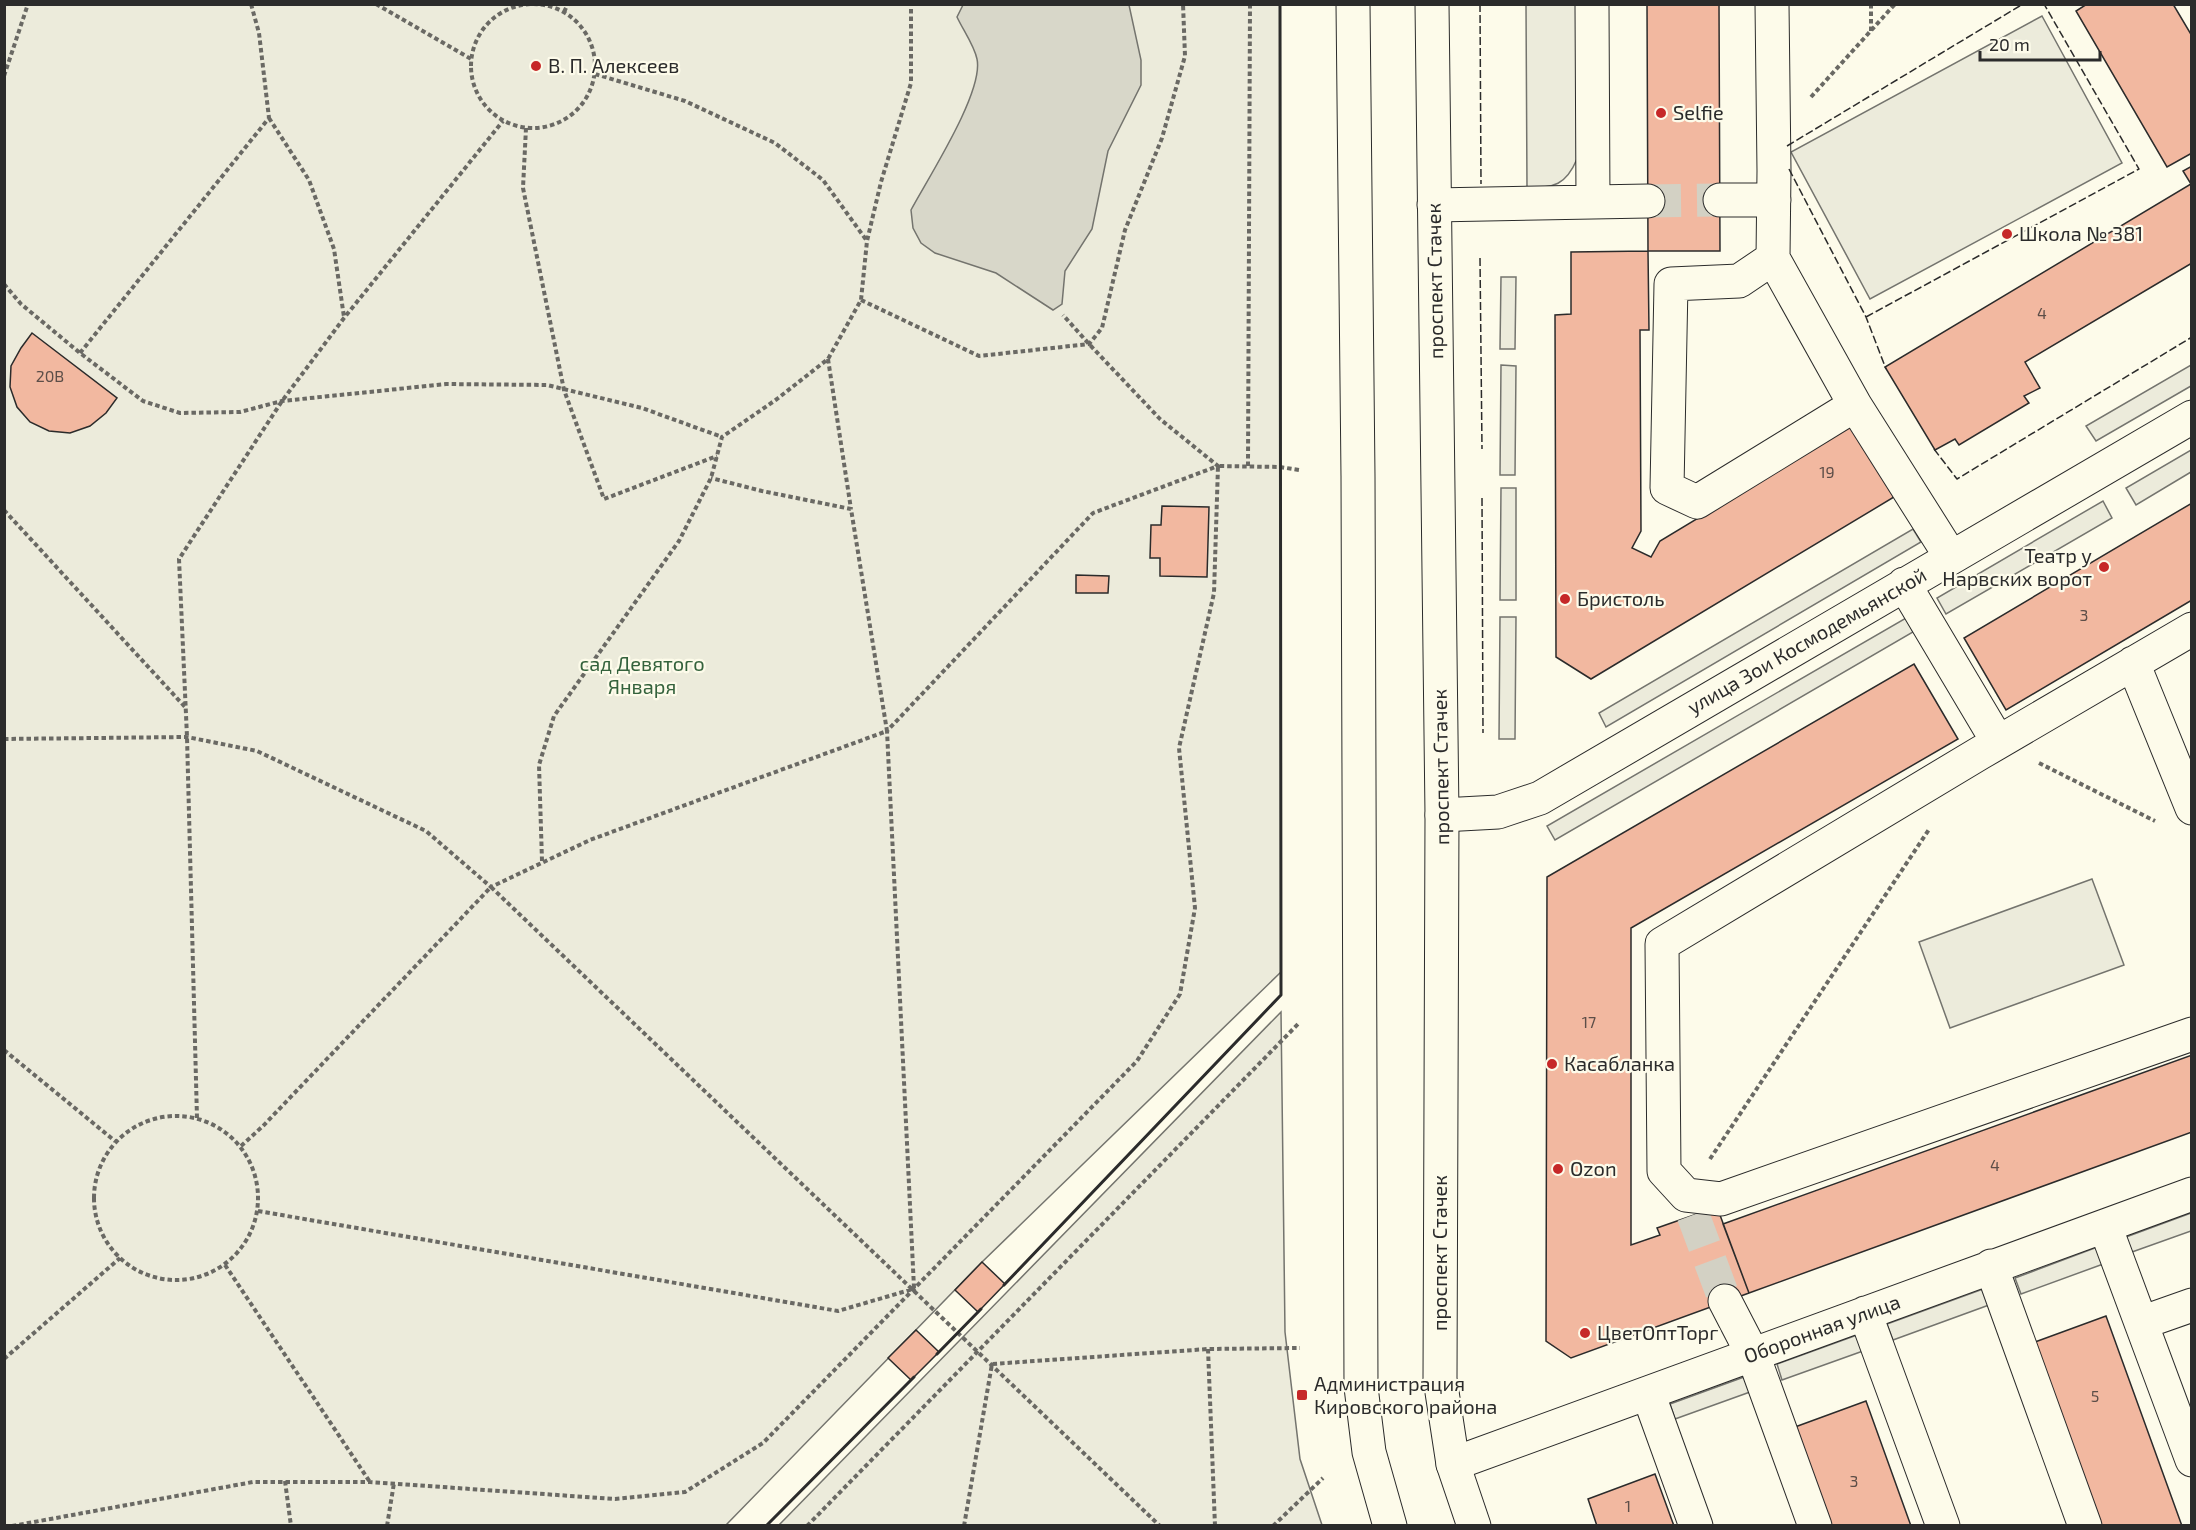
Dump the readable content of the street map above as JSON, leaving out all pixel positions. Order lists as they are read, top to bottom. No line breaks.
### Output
{"streets":{"main road":["проспект Стачек","улица Зои Космодемьянской","Оборонная улица"]},"crossings":[["проспект Стачек","улица Зои Космодемьянской"],["проспект Стачек","Оборонная улица"]],"parks":["сад Девятого Января"],"places":{"other":["В. П. Алексеев","Selfie","Школа № 381","Театр у Нарвских ворот","Бристоль","Касабланка","Ozon","ЦветОптТорг"],"transit":["Администрация Кировского района"]},"house_numbers":["4","20В","19","3","17","4","5","3","1"],"scale_bar":"20 m"}
